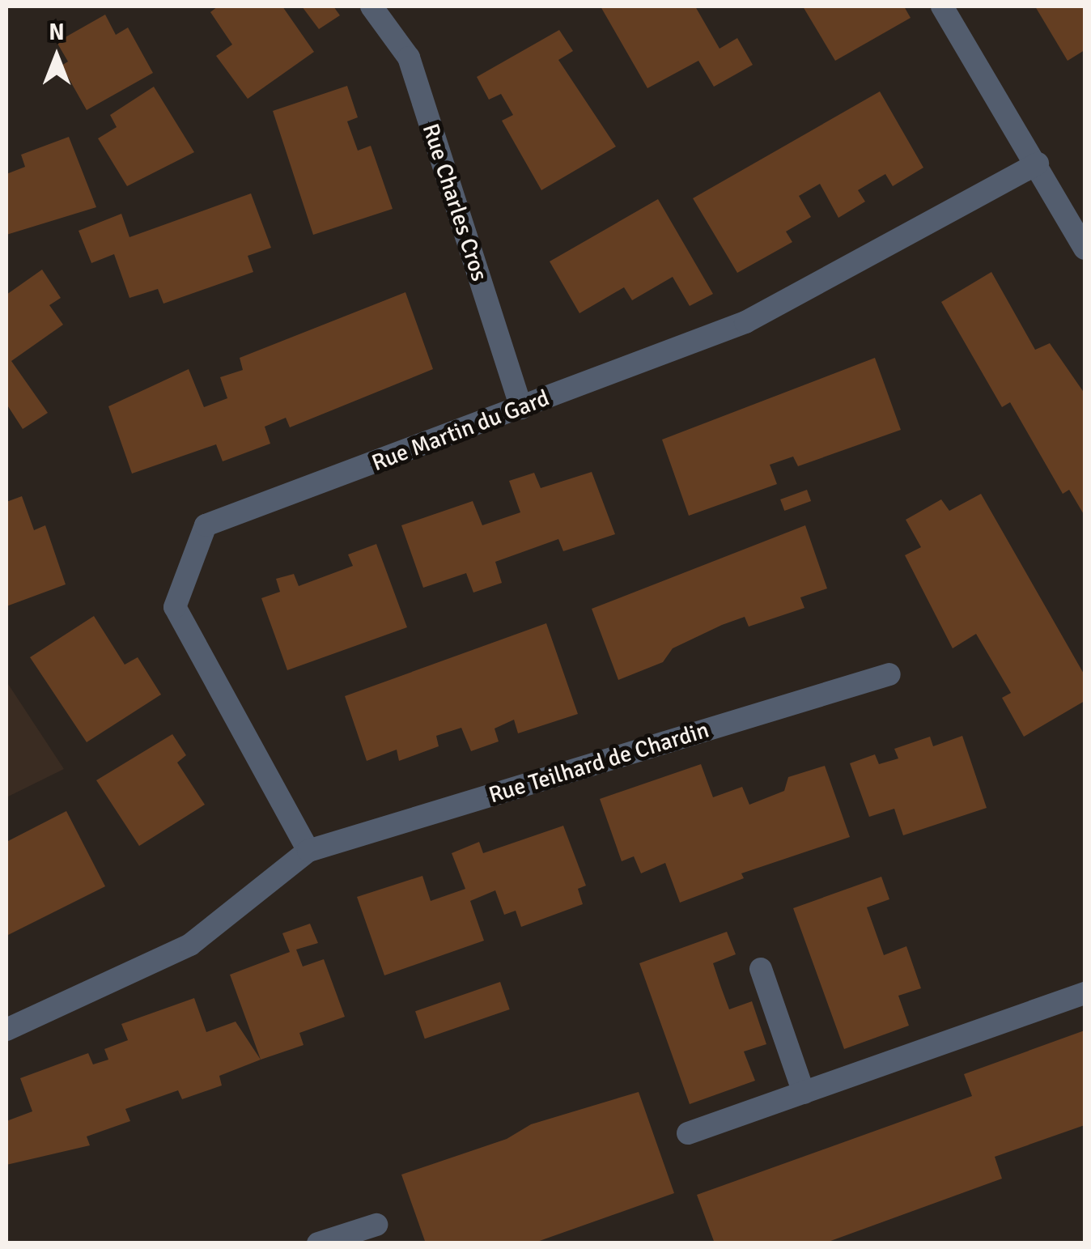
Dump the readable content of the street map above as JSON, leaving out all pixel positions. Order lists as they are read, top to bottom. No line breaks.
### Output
{"streets":{"street":["Rue Charles Cros","Rue Martin du Gard","Rue Teilhard de Chardin"]},"crossings":[["Rue Charles Cros","Rue Martin du Gard"],["Rue Martin du Gard","Rue Teilhard de Chardin"]],"north":"top"}
